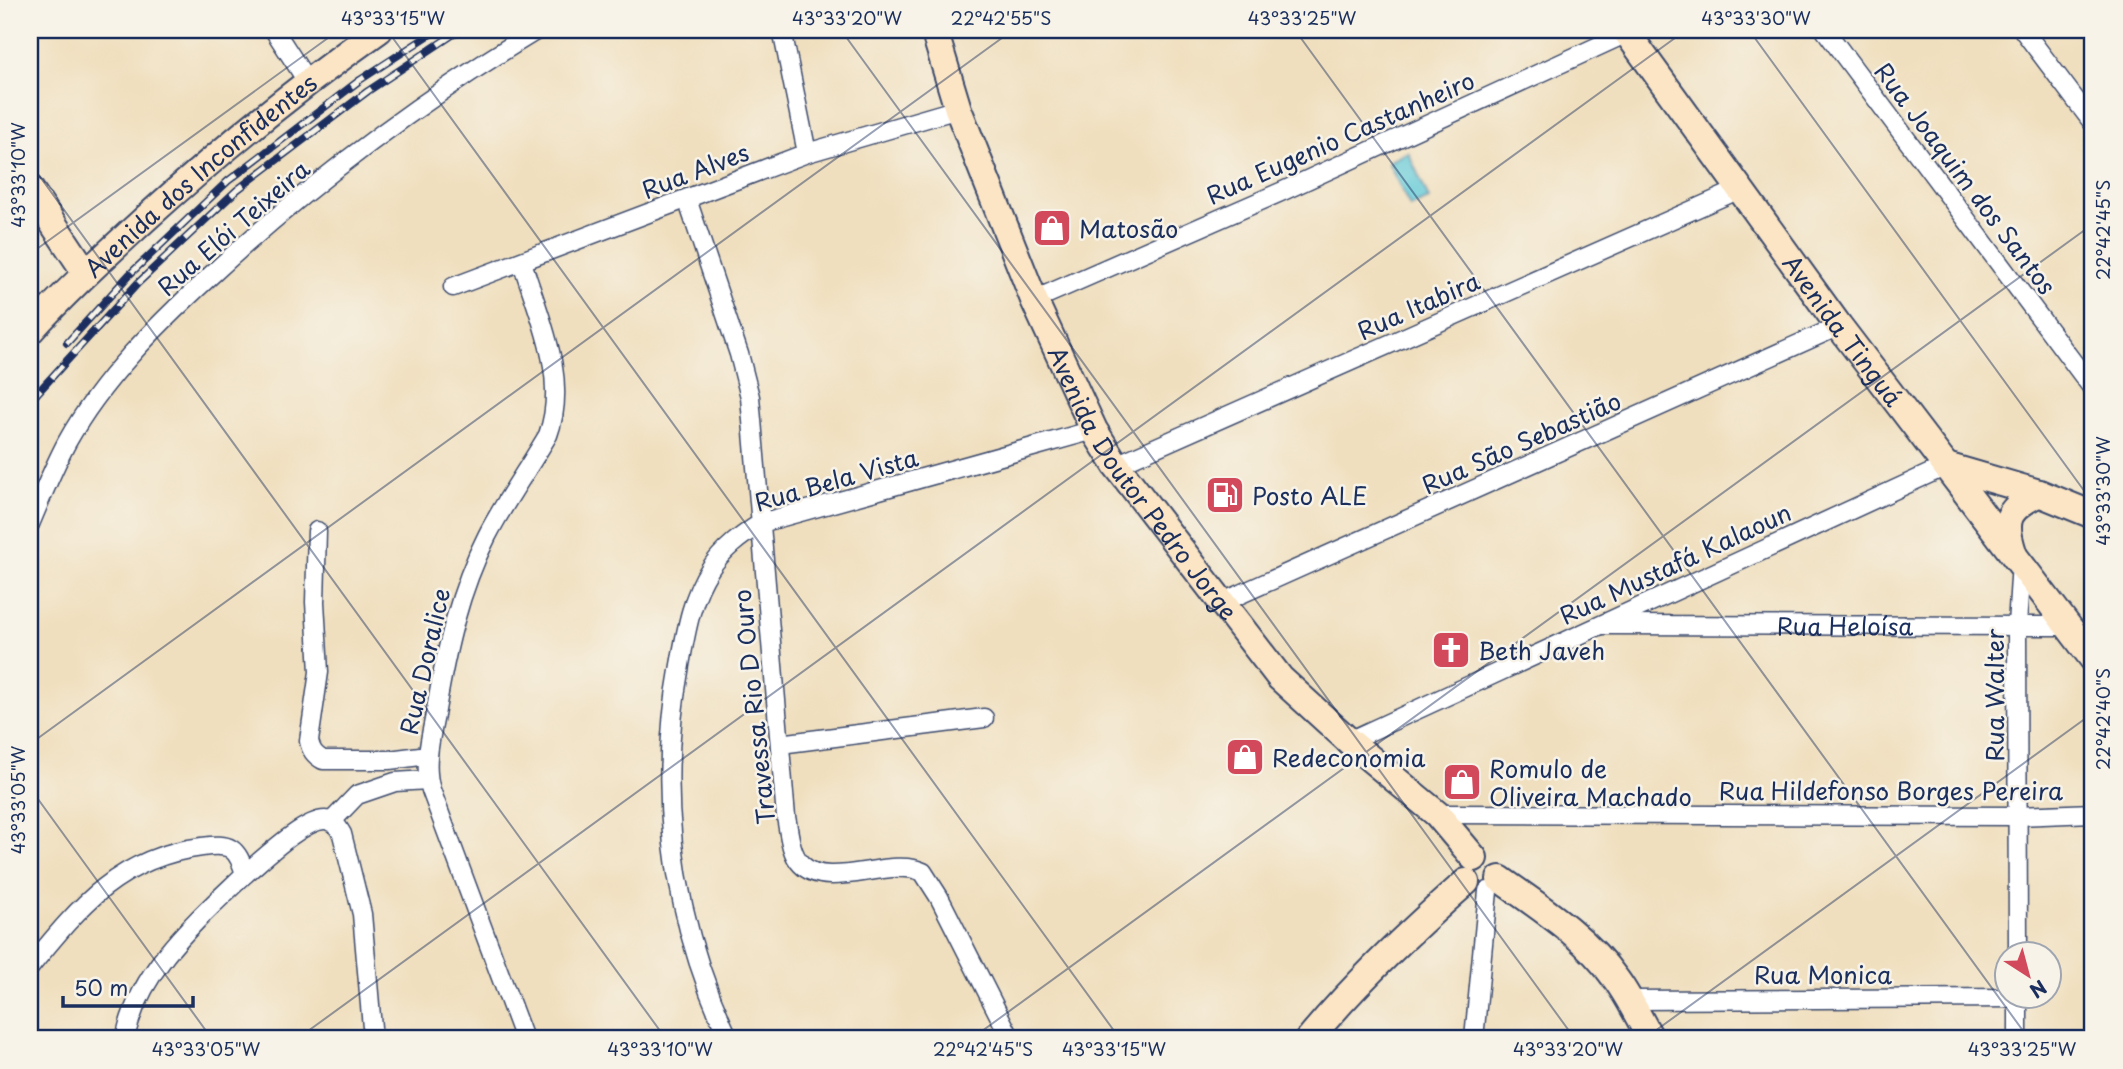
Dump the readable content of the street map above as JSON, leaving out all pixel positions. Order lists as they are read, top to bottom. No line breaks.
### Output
{"streets":{"street":["Rua Eugenio Castanheiro","Rua Alves","Avenida dos Inconfidentes","Rua Joaquim dos Santos","Rua Elói Teixeira","Rua Itabira","Avenida Tinguá","Rua São Sebastião","Rua Bela Vista","Avenida Doutor Pedro Jorge","Rua Mustafá Kalaoun","Rua Heloísa","Rua Doralice","Rua Walter","Travessa Rio D Ouro","Rua Hildefonso Borges Pereira","Rua Monica"]},"crossings":[["Rua Eugenio Castanheiro","Avenida Tinguá"],["Rua Eugenio Castanheiro","Avenida Doutor Pedro Jorge"],["Rua Alves","Avenida Doutor Pedro Jorge"],["Rua Alves","Rua Doralice"],["Rua Alves","Travessa Rio D Ouro"],["Rua Itabira","Avenida Tinguá"],["Rua Itabira","Avenida Doutor Pedro Jorge"],["Avenida Tinguá","Rua São Sebastião"],["Avenida Tinguá","Rua Mustafá Kalaoun"],["Avenida Tinguá","Rua Heloísa"],["Avenida Tinguá","Rua Walter"],["Rua São Sebastião","Avenida Doutor Pedro Jorge"],["Rua Bela Vista","Avenida Doutor Pedro Jorge"],["Rua Bela Vista","Travessa Rio D Ouro"],["Avenida Doutor Pedro Jorge","Rua Mustafá Kalaoun"],["Avenida Doutor Pedro Jorge","Rua Hildefonso Borges Pereira"],["Avenida Doutor Pedro Jorge","Rua Monica"],["Rua Mustafá Kalaoun","Rua Heloísa"],["Rua Heloísa","Rua Walter"],["Rua Walter","Rua Hildefonso Borges Pereira"]],"places":{"shop":["Matosão","Redeconomia","Romulo de Oliveira Machado"],"fuel station":["Posto ALE"],"church":["Beth Javeh"]},"scale_bar":"50 m","north":"bottom right","coordinates":["43°33'15\"W","43°33'20\"W","22°42'55\"S","43°33'25\"W","43°33'30\"W","43°33'10\"W","22°42'45\"S","22°42'40\"S","43°33'05\"W"]}
